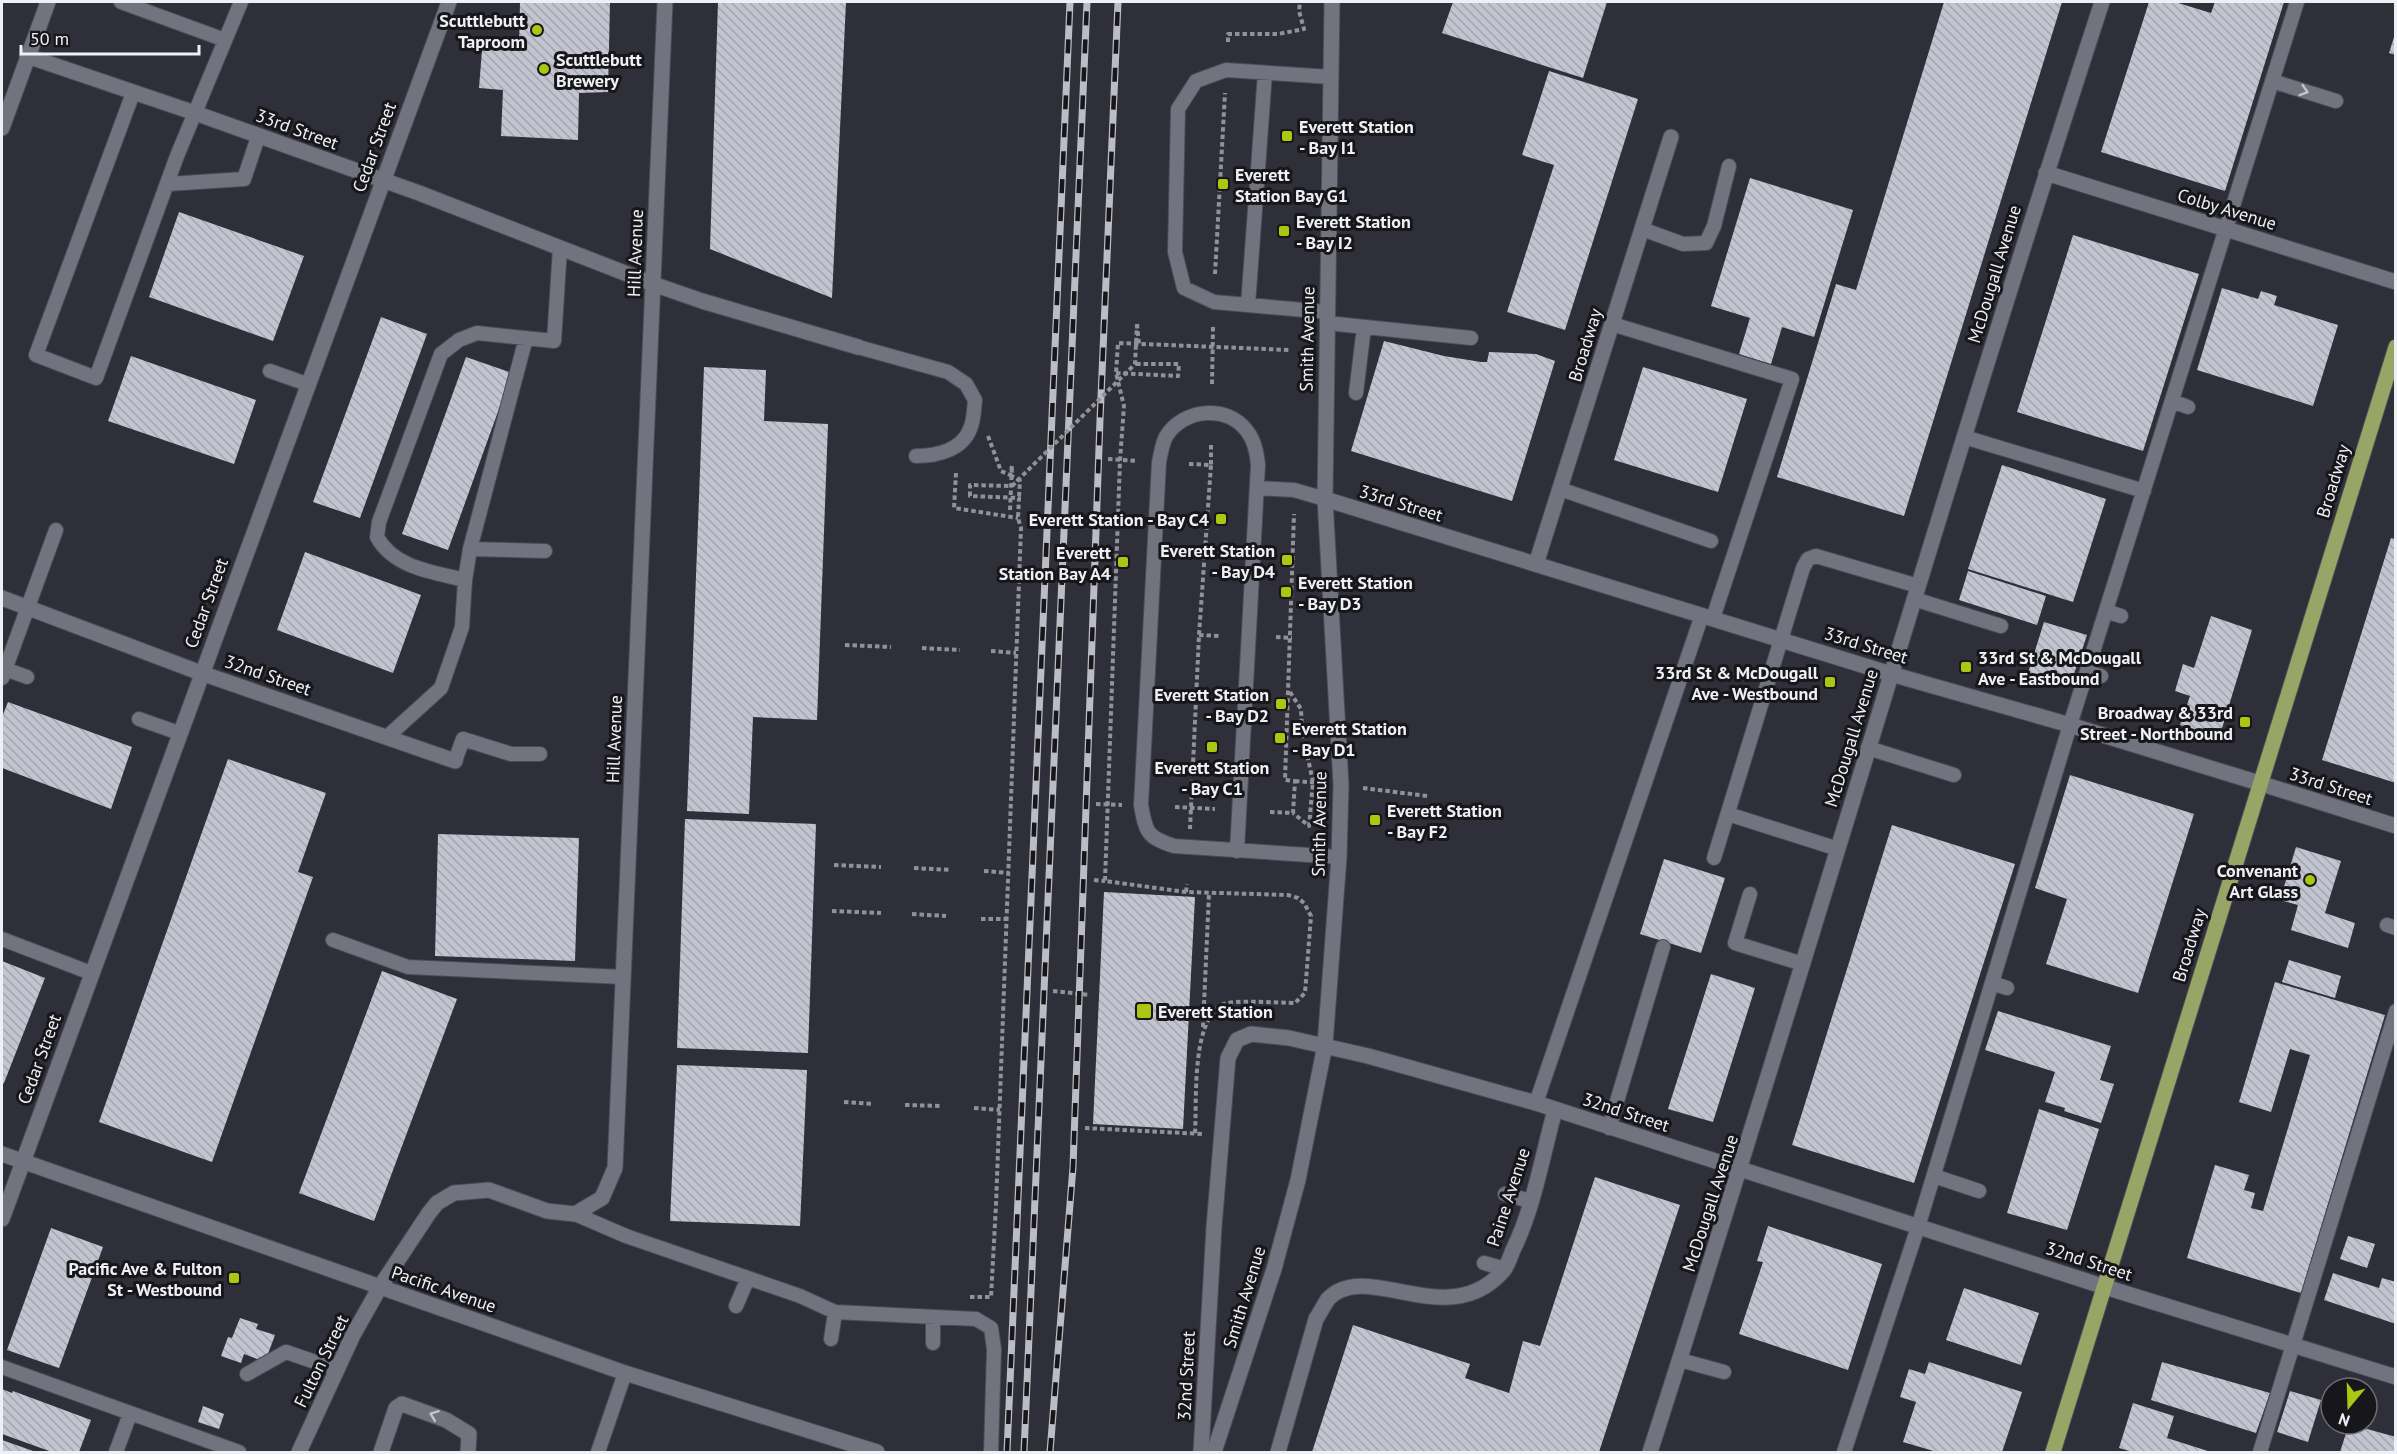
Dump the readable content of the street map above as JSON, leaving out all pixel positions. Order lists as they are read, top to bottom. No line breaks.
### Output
{"streets":{"main road":["Broadway"],"street":["33rd Street","Cedar Street","Colby Avenue","Hill Avenue","McDougall Avenue","Smith Avenue","32nd Street","Paine Avenue","Pacific Avenue","Fulton Street"]},"crossings":[["33rd Street","Cedar Street"],["33rd Street","Hill Avenue"],["33rd Street","McDougall Avenue"],["33rd Street","Smith Avenue"],["33rd Street","Broadway"],["Cedar Street","32nd Street"],["Cedar Street","Pacific Avenue"],["Colby Avenue","McDougall Avenue"],["McDougall Avenue","32nd Street"],["Smith Avenue","32nd Street"],["Broadway","32nd Street"],["32nd Street","Paine Avenue"],["Pacific Avenue","Fulton Street"]],"places":{"other":["Scuttlebutt Taproom","Scuttlebutt Brewery","Convenant Art Glass"],"transit":["Everett Station - Bay I1","Everett Station Bay G1","Everett Station - Bay I2","Everett Station - Bay C4","Everett Station - Bay D4","Everett Station Bay A4","Everett Station - Bay D3","33rd St & McDougall Ave - Eastbound","33rd St & McDougall Ave - Westbound","Everett Station - Bay D2","Broadway & 33rd Street - Northbound","Everett Station - Bay D1","Everett Station - Bay C1","Everett Station - Bay F2","Everett Station","Pacific Ave & Fulton St - Westbound"]},"scale_bar":"50 m","north":"bottom"}
